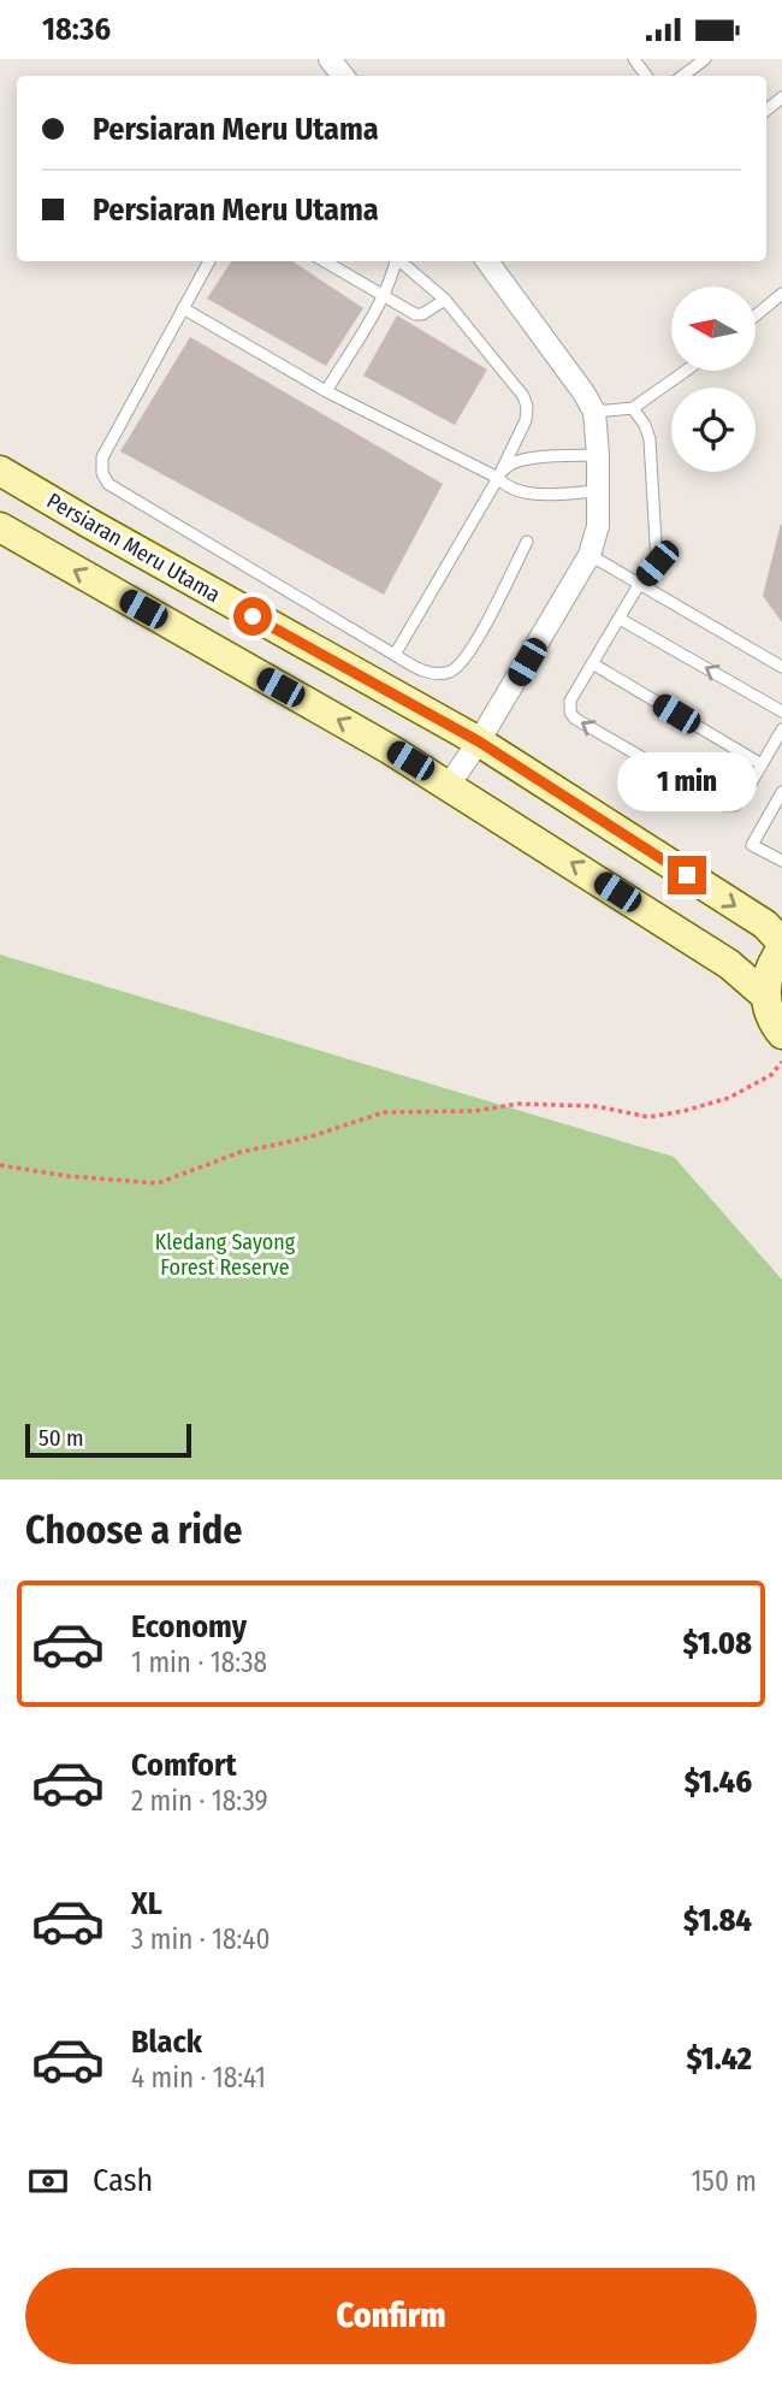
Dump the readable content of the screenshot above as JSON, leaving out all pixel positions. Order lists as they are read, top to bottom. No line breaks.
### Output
{"streets":{"main road":["Persiaran Meru Utama"]},"parks":["Kledang Sayong Forest Reserve"],"scale_bar":"50 m","north":"left","page":{"status":"18:36","banner":["Persiaran Meru Utama","Persiaran Meru Utama"],"bubble":"1 min","scale":"50 m","heading":"Choose a ride","list":[{"name":"Economy","note":"1 min · 18:38","value":"$1.08"},{"name":"Comfort","note":"2 min · 18:39","value":"$1.46"},{"name":"XL","note":"3 min · 18:40","value":"$1.84"},{"name":"Black","note":"4 min · 18:41","value":"$1.42"}],"pay":["Cash","150 m"],"buttons":"Confirm"}}
